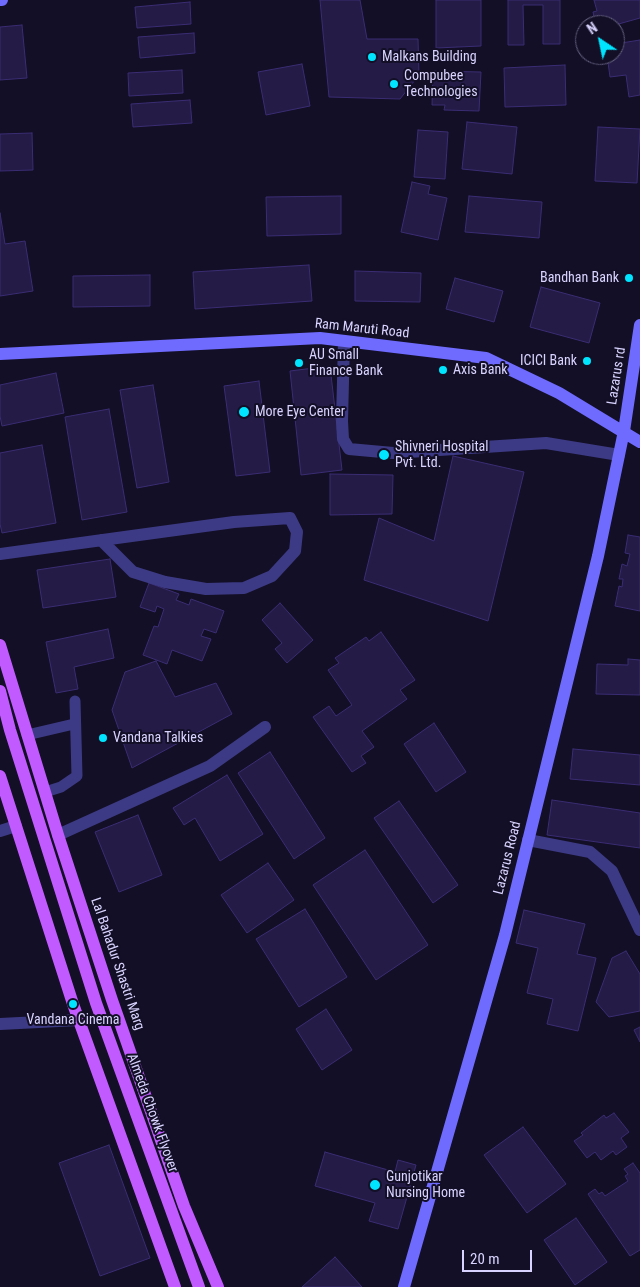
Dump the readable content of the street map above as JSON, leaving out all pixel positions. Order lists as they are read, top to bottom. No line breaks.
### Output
{"streets":{"main road":["Ram Maruti Road","Lazarus rd","Lazarus Road","Lal Bahadur Shastri Marg","Almeda Chowk Flyover"]},"crossings":[["Ram Maruti Road","Lazarus rd"],["Ram Maruti Road","Lazarus Road"],["Lazarus rd","Lazarus Road"]],"places":["Malkans Building","Compubee Technologies","Bandhan Bank","ICICI Bank","AU Small Finance Bank","Axis Bank","More Eye Center","Shivneri Hospital Pvt. Ltd.","Vandana Talkies","Vandana Cinema","Gunjotikar Nursing Home"],"scale_bar":"20 m","north":"top left"}
